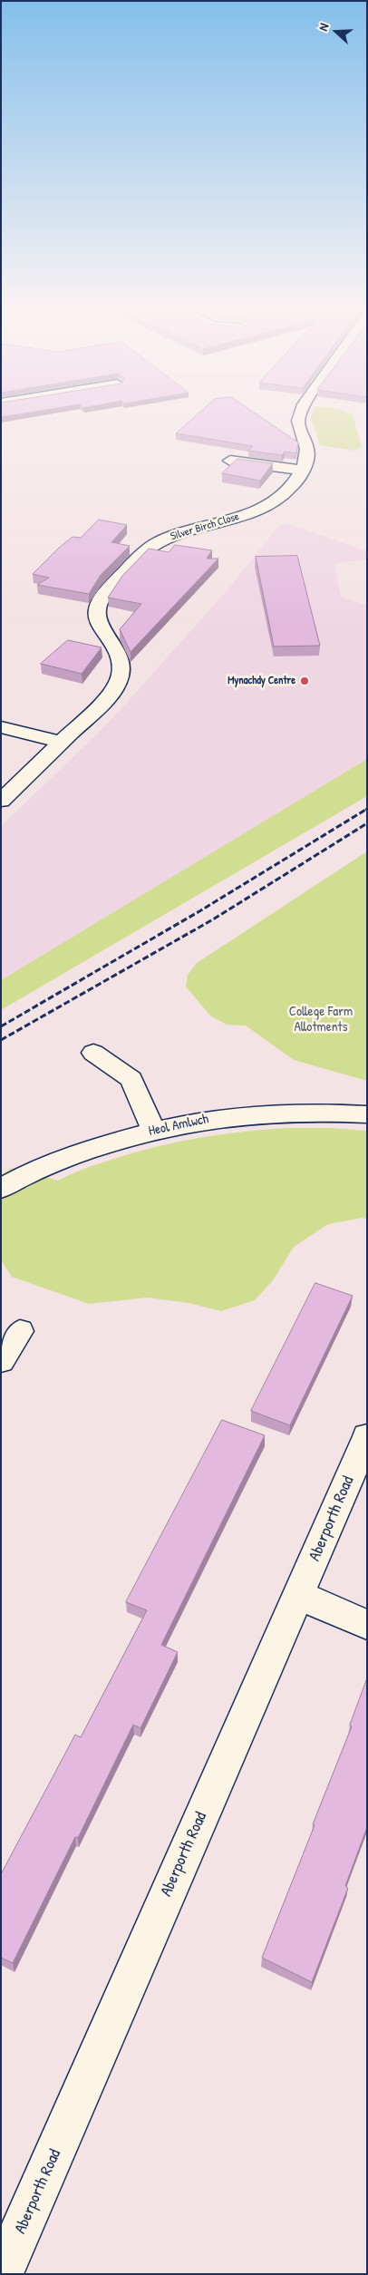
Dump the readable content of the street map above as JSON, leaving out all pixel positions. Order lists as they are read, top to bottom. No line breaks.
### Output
{"streets":{"street":["Silver Birch Close","Heol Amlwch","Aberporth Road"]},"parks":["College Farm Allotments"],"places":["Mynachdy Centre"],"north":"left"}
